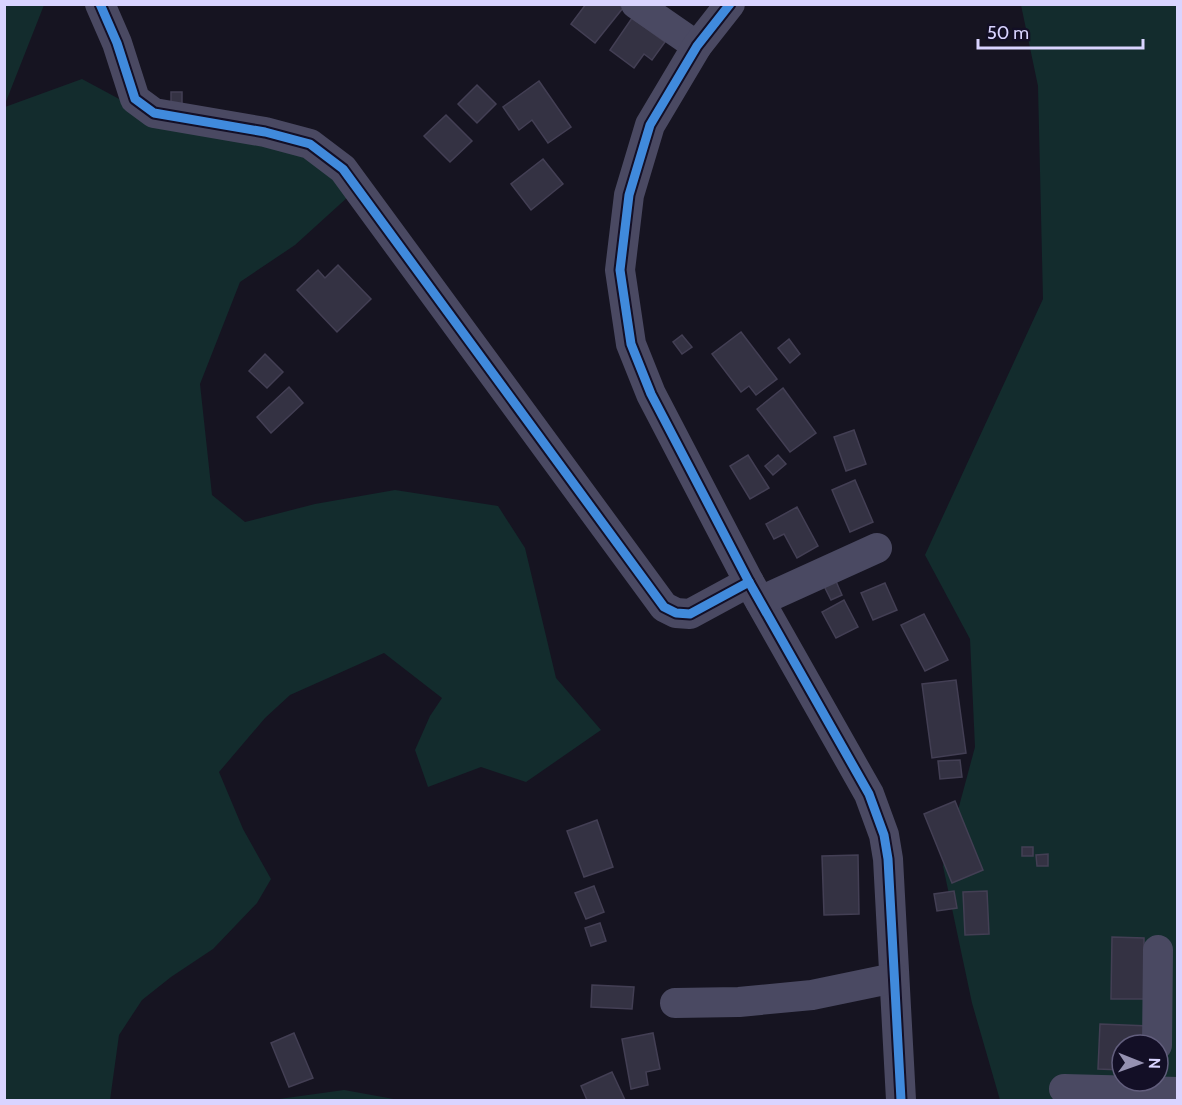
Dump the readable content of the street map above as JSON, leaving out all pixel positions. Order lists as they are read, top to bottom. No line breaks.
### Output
{"scale_bar":"50 m","north":"right"}
